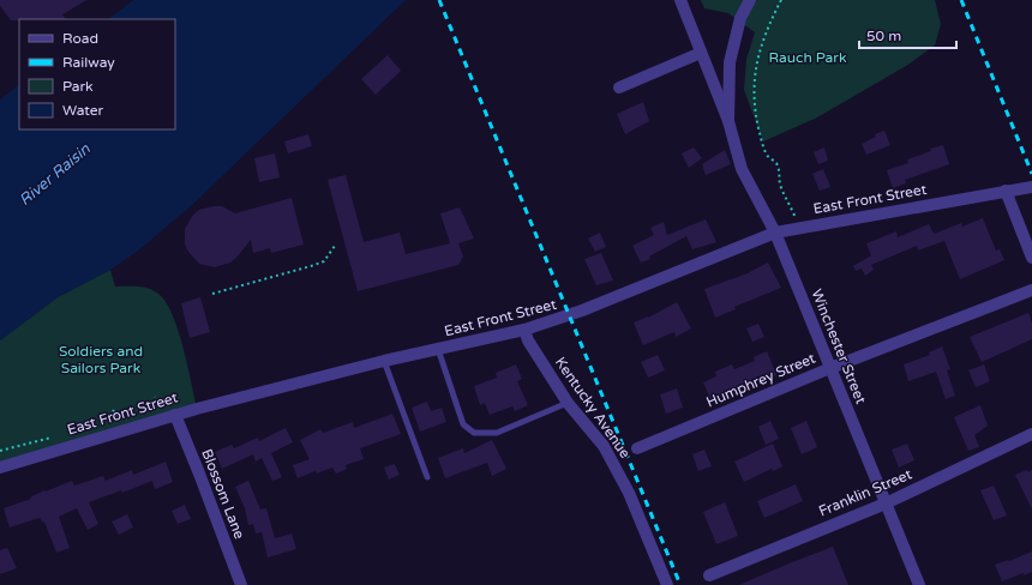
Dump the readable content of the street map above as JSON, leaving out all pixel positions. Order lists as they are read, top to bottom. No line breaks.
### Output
{"streets":{"street":["East Front Street","Winchester Street","Humphrey Street","Kentucky Avenue","Franklin Street","Blossom Lane"]},"crossings":[["East Front Street","Winchester Street"],["East Front Street","Kentucky Avenue"],["East Front Street","Blossom Lane"],["Winchester Street","Humphrey Street"],["Winchester Street","Franklin Street"]],"water":["River Raisin"],"parks":["Rauch Park","Soldiers and Sailors Park"],"legend":["Road","Railway","Park","Water"],"scale_bar":"50 m"}
